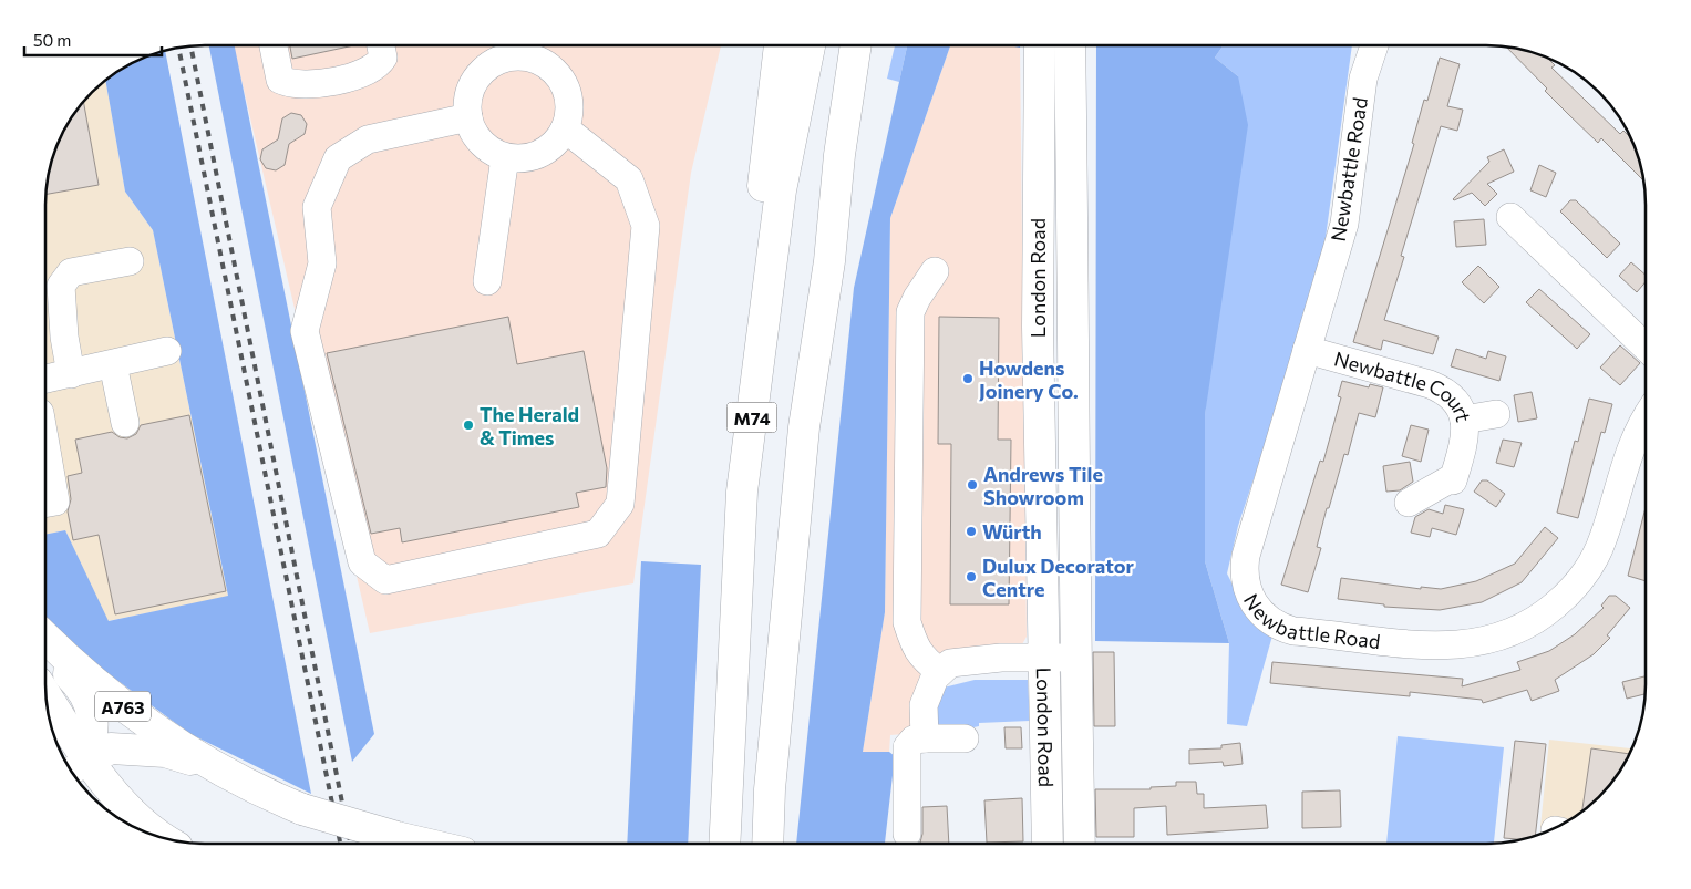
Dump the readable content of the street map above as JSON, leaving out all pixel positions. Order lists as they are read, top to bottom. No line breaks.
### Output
{"streets":{"main road":["London Road","M74","A763"],"street":["Newbattle Road","Newbattle Court"]},"crossings":[["Newbattle Road","Newbattle Court"]],"places":["Howdens Joinery Co.","The Herald & Times","Andrews Tile Showroom","Würth","Dulux Decorator Centre"],"scale_bar":"50 m"}
